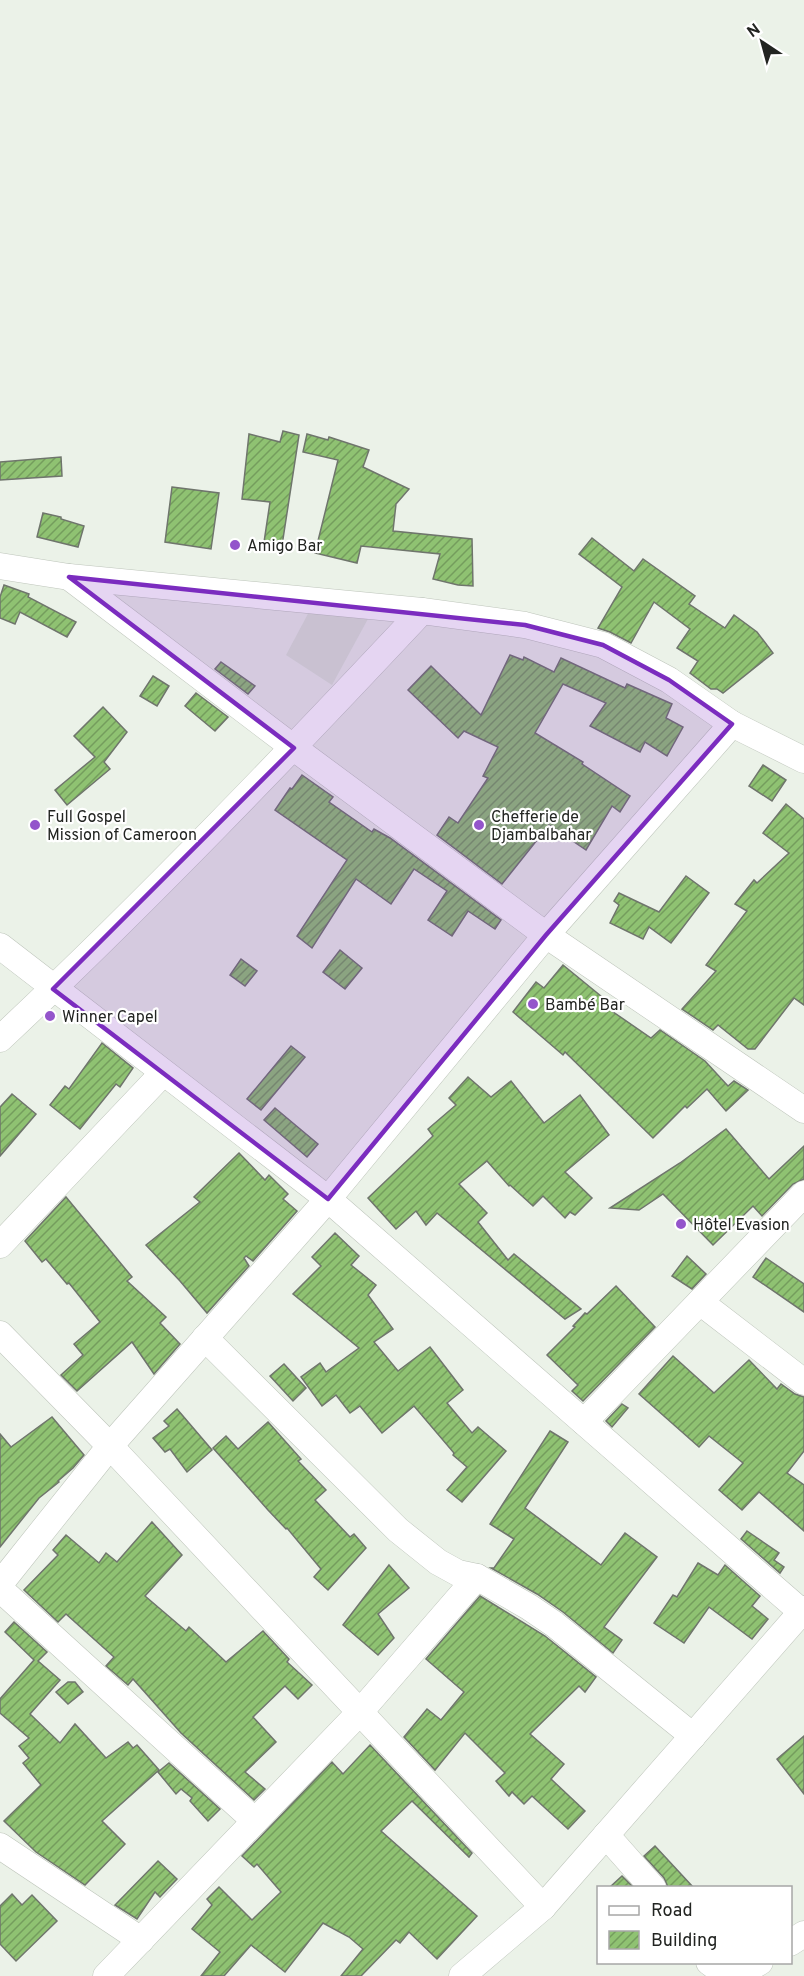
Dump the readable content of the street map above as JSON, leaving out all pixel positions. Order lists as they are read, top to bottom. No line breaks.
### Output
{"places":["Amigo Bar","Full Gospel Mission of Cameroon","Chefferie de Djambalbahar","Bambé Bar","Winner Capel","Hôtel Evasion"],"legend":["Road","Building"],"north":"top left"}
